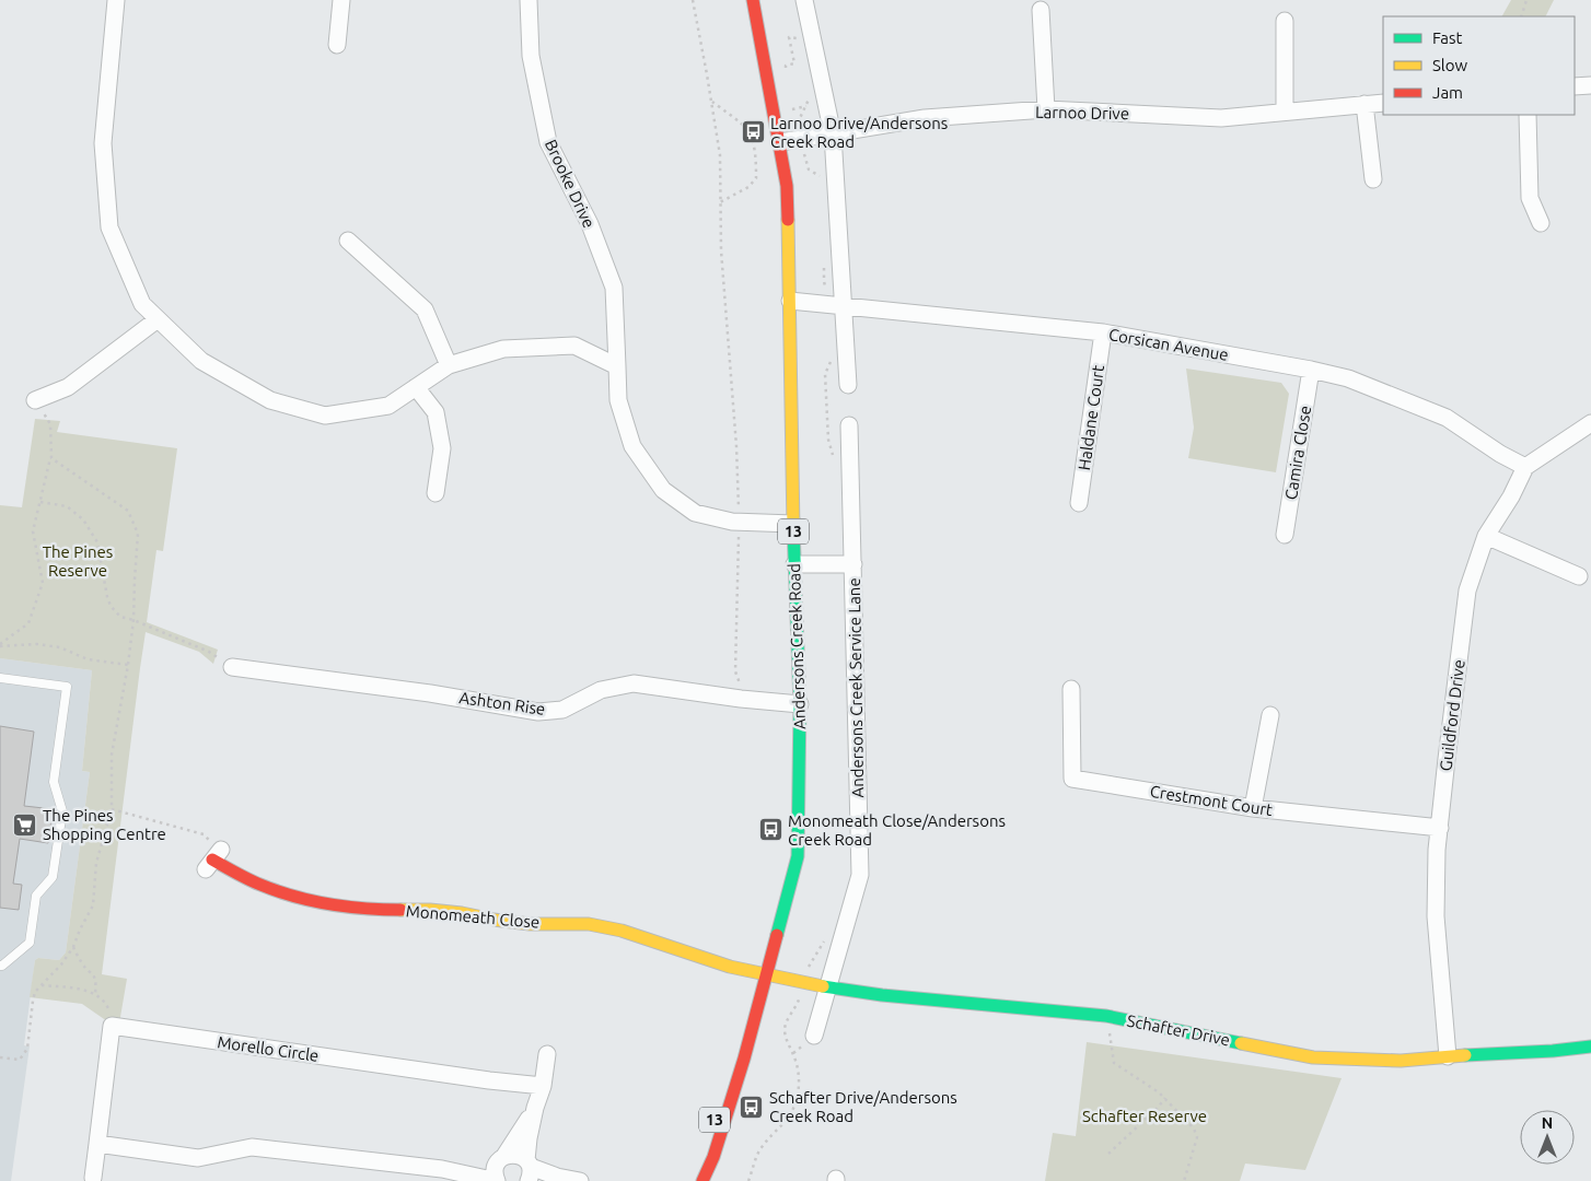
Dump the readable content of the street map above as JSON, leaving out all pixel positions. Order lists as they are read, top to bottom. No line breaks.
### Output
{"streets":{"street":["Larnoo Drive","Brooke Drive","Corsican Avenue","Haldane Court","Camira Close","13","Andersons Creek Road","Andersons Creek Service Lane","Ashton Rise","Guildford Drive","Crestmont Court","Monomeath Close","Schafter Drive","Morello Circle"]},"crossings":[["Larnoo Drive","Andersons Creek Road"],["Brooke Drive","Andersons Creek Road"],["Corsican Avenue","Haldane Court"],["Corsican Avenue","Camira Close"],["Corsican Avenue","Andersons Creek Road"],["Corsican Avenue","Guildford Drive"],["Andersons Creek Road","Andersons Creek Service Lane"],["Andersons Creek Road","Ashton Rise"],["Andersons Creek Road","Monomeath Close"],["Andersons Creek Road","Schafter Drive"],["Andersons Creek Service Lane","Schafter Drive"],["Guildford Drive","Crestmont Court"],["Guildford Drive","Schafter Drive"],["Monomeath Close","Schafter Drive"]],"parks":["The Pines Reserve","Schafter Reserve"],"places":{"bus stop":["Larnoo Drive/Andersons Creek Road","Monomeath Close/Andersons Creek Road","Schafter Drive/Andersons Creek Road"],"supermarket":["The Pines Shopping Centre"]},"legend":["Fast","Slow","Jam"],"north":"top"}
